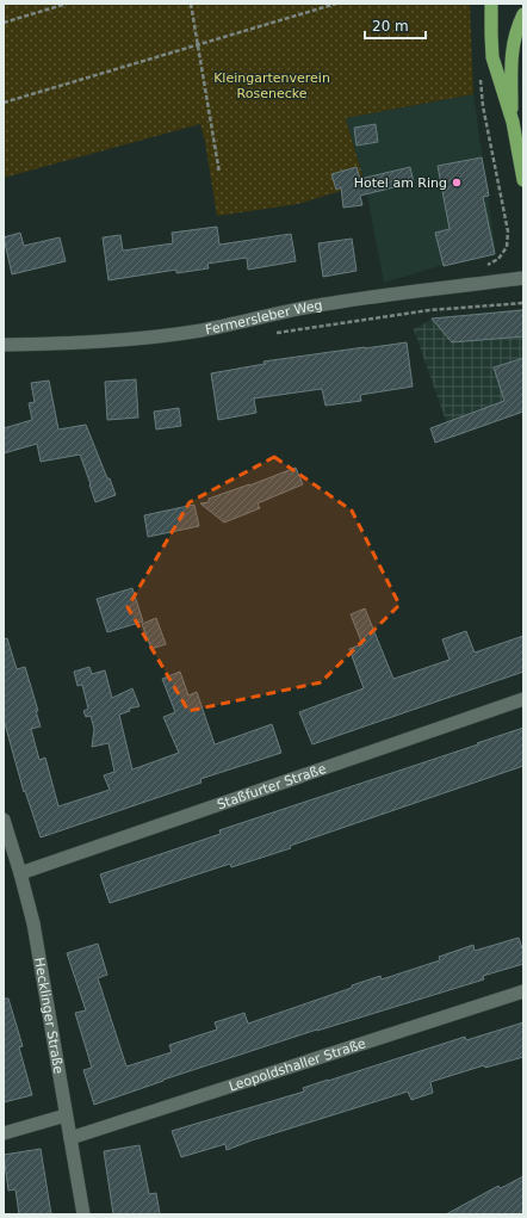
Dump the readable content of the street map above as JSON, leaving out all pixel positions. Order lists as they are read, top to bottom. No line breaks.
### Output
{"streets":{"street":["Fermersleber Weg","Staßfurter Straße","Hecklinger Straße","Leopoldshaller Straße"]},"crossings":[["Staßfurter Straße","Hecklinger Straße"],["Hecklinger Straße","Leopoldshaller Straße"]],"parks":["Kleingartenverein Rosenecke"],"places":["Hotel am Ring"],"scale_bar":"20 m"}
